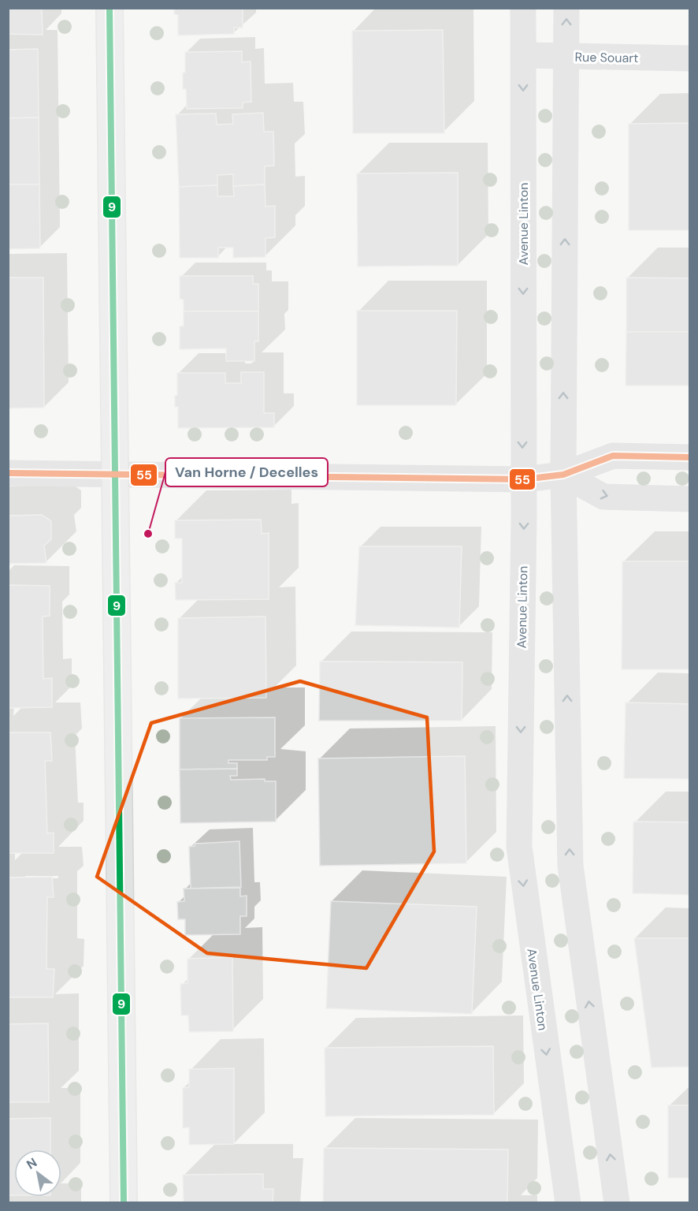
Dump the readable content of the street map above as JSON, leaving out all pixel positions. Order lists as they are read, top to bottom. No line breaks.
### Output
{"streets":{"street":["Rue Souart","Avenue Linton"]},"crossings":[["Rue Souart","Avenue Linton"]],"places":["Van Horne / Decelles"],"lines":["transit line 9","transit line 55"],"north":"top left"}
